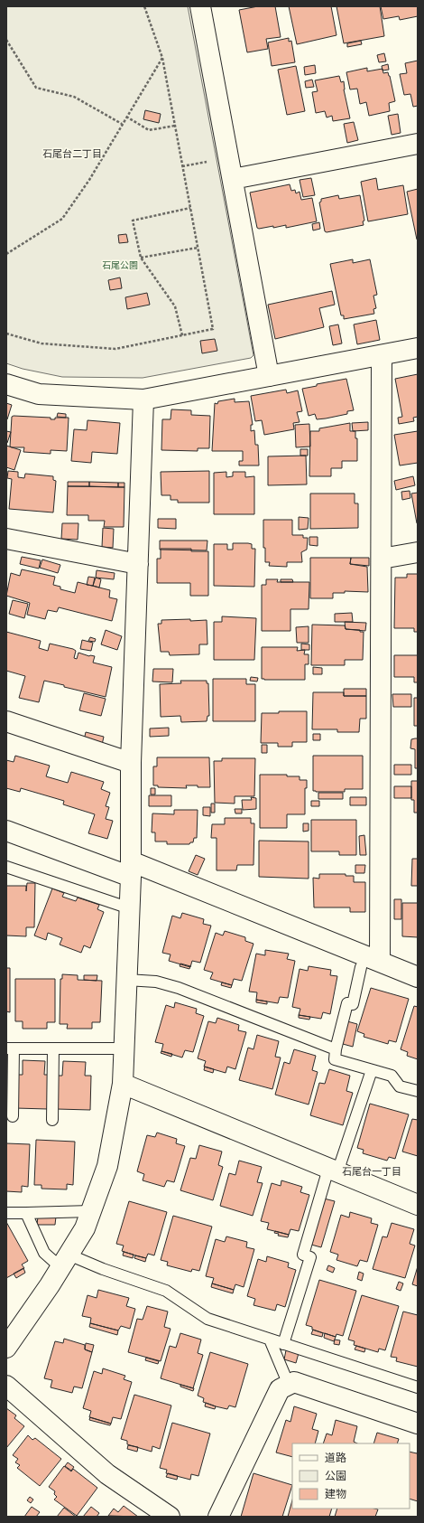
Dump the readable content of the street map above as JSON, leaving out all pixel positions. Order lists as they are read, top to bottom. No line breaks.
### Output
{"districts":["石尾台二丁目","石尾台一丁目"],"parks":["石尾公園"],"legend":["道路","公園","建物"]}
